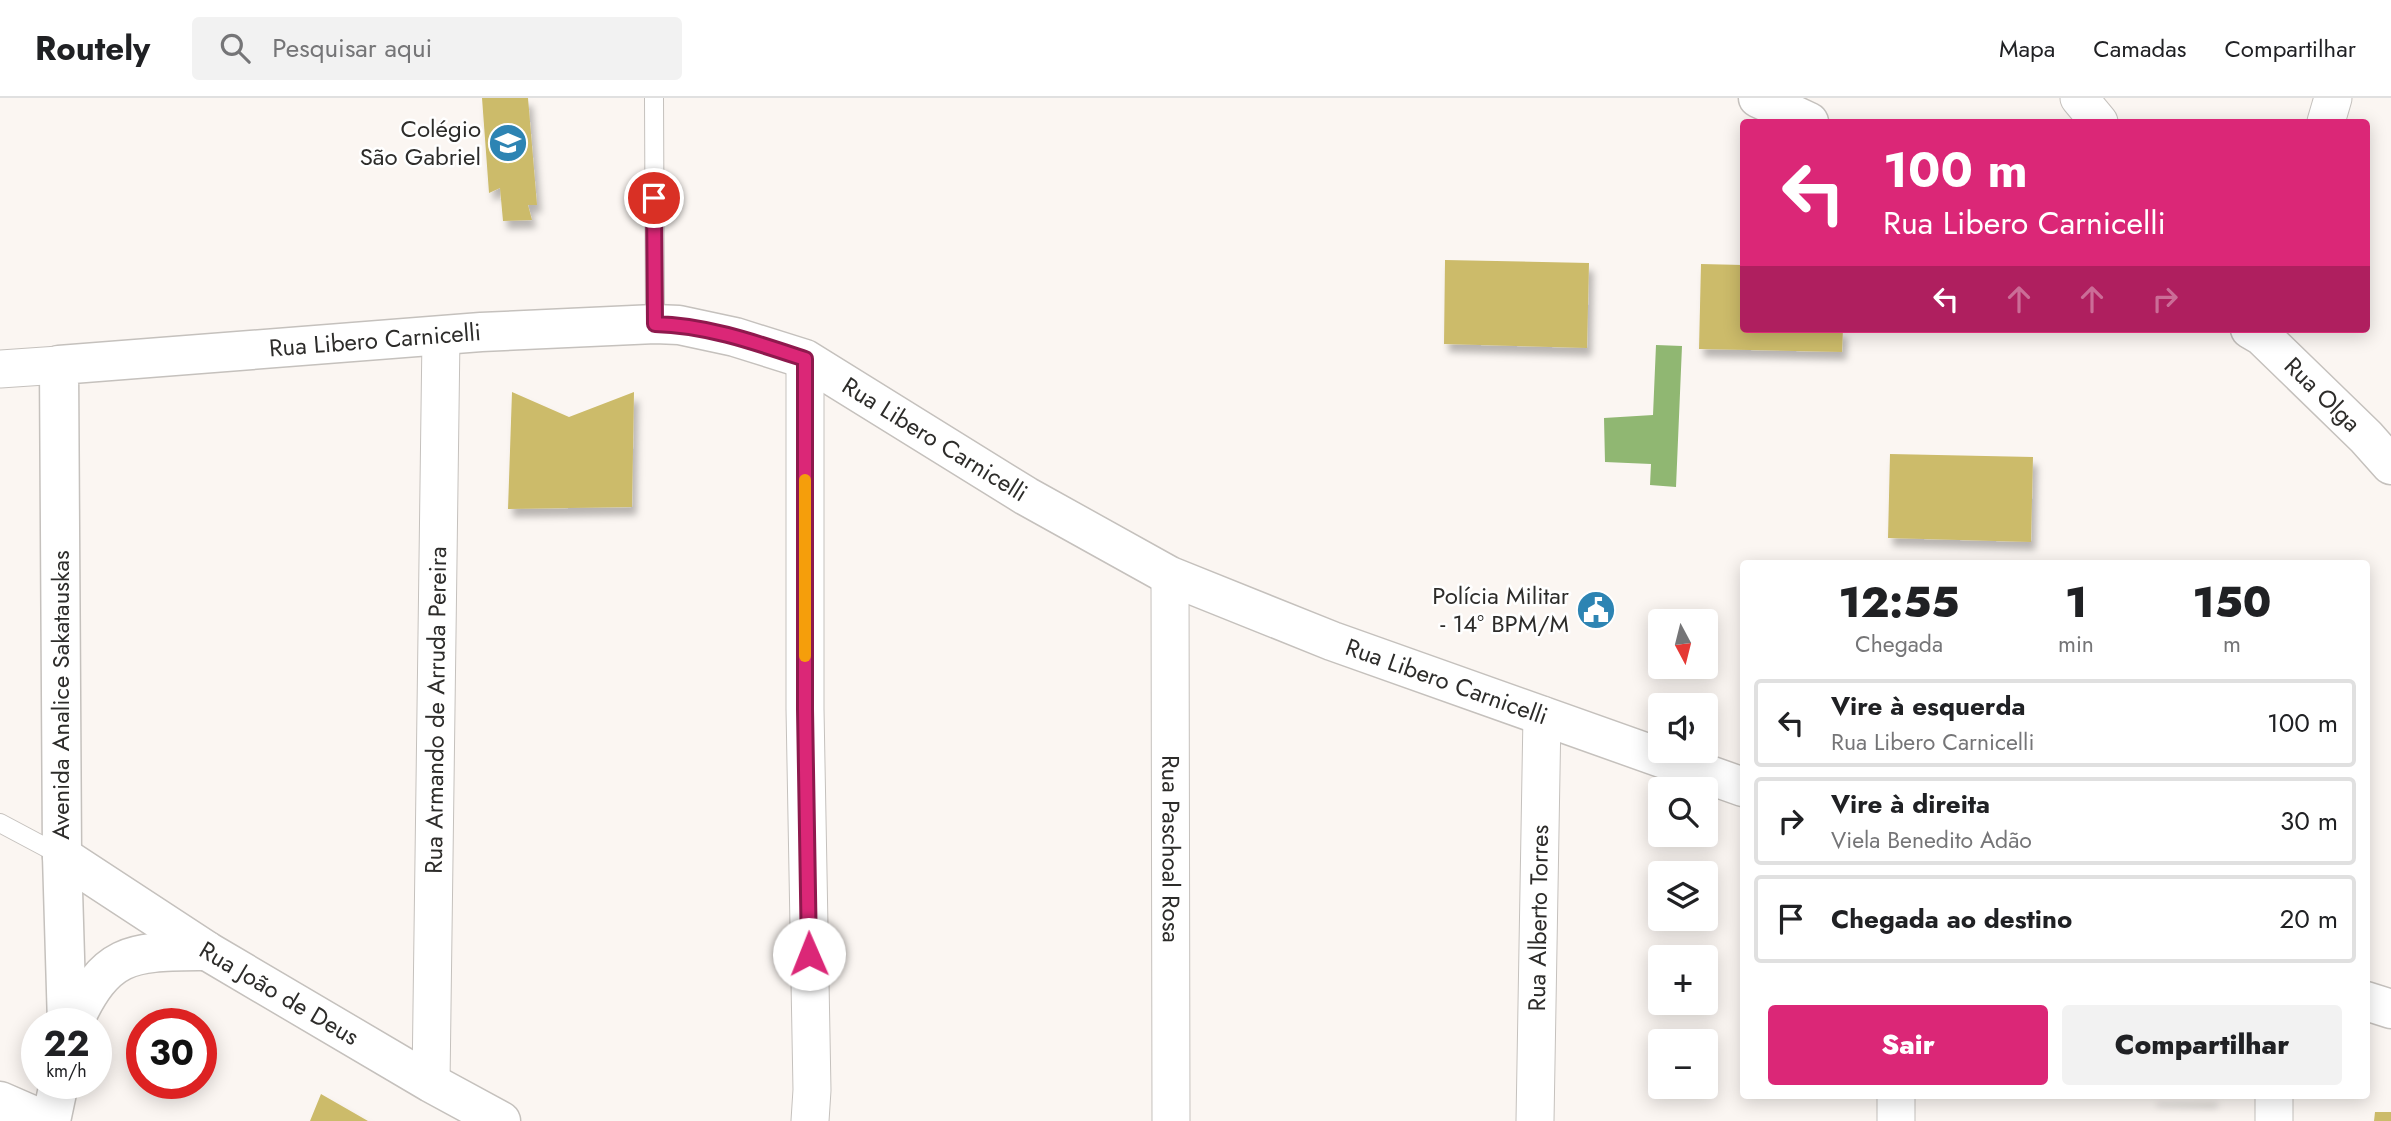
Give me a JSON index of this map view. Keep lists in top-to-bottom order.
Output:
{
  "streets": {
    "street": [
      "Rua Libero Carnicelli",
      "Rua Olga",
      "Avenida Analice Sakatauskas",
      "Rua Armando de Arruda Pereira",
      "Rua Paschoal Rosa",
      "Rua Alberto Torres",
      "Rua João de Deus"
    ]
  },
  "crossings": [
    ["Rua Libero Carnicelli", "Avenida Analice Sakatauskas"],
    ["Rua Libero Carnicelli", "Rua Armando de Arruda Pereira"],
    ["Rua Libero Carnicelli", "Rua Paschoal Rosa"],
    ["Rua Libero Carnicelli", "Rua Alberto Torres"],
    ["Avenida Analice Sakatauskas", "Rua João de Deus"],
    ["Rua Armando de Arruda Pereira", "Rua João de Deus"]
  ],
  "places": {
    "school or university": ["Colégio São Gabriel"],
    "public building": ["Polícia Militar - 14º BPM/M"]
  },
  "north": "bottom",
  "page": {
    "header": "Routely",
    "search": "Pesquisar aqui",
    "nav": ["Mapa", "Camadas", "Compartilhar"],
    "turn": ["100 m", "Rua Libero Carnicelli"],
    "eta": [
      "12:55",
      "Chegada",
      "1",
      "min",
      "150",
      "m"
    ],
    "map_buttons": ["+", "−"],
    "list": [
      {
        "name": "Vire à esquerda",
        "note": "Rua Libero Carnicelli",
        "value": "100 m"
      },
      {
        "name": "Vire à direita",
        "note": "Viela Benedito Adão",
        "value": "30 m"
      },
      {
        "name": "Chegada ao destino",
        "value": "20 m"
      }
    ],
    "buttons": ["Sair", "Compartilhar"],
    "speed": "22 km/h",
    "limit": "30"
  }
}
